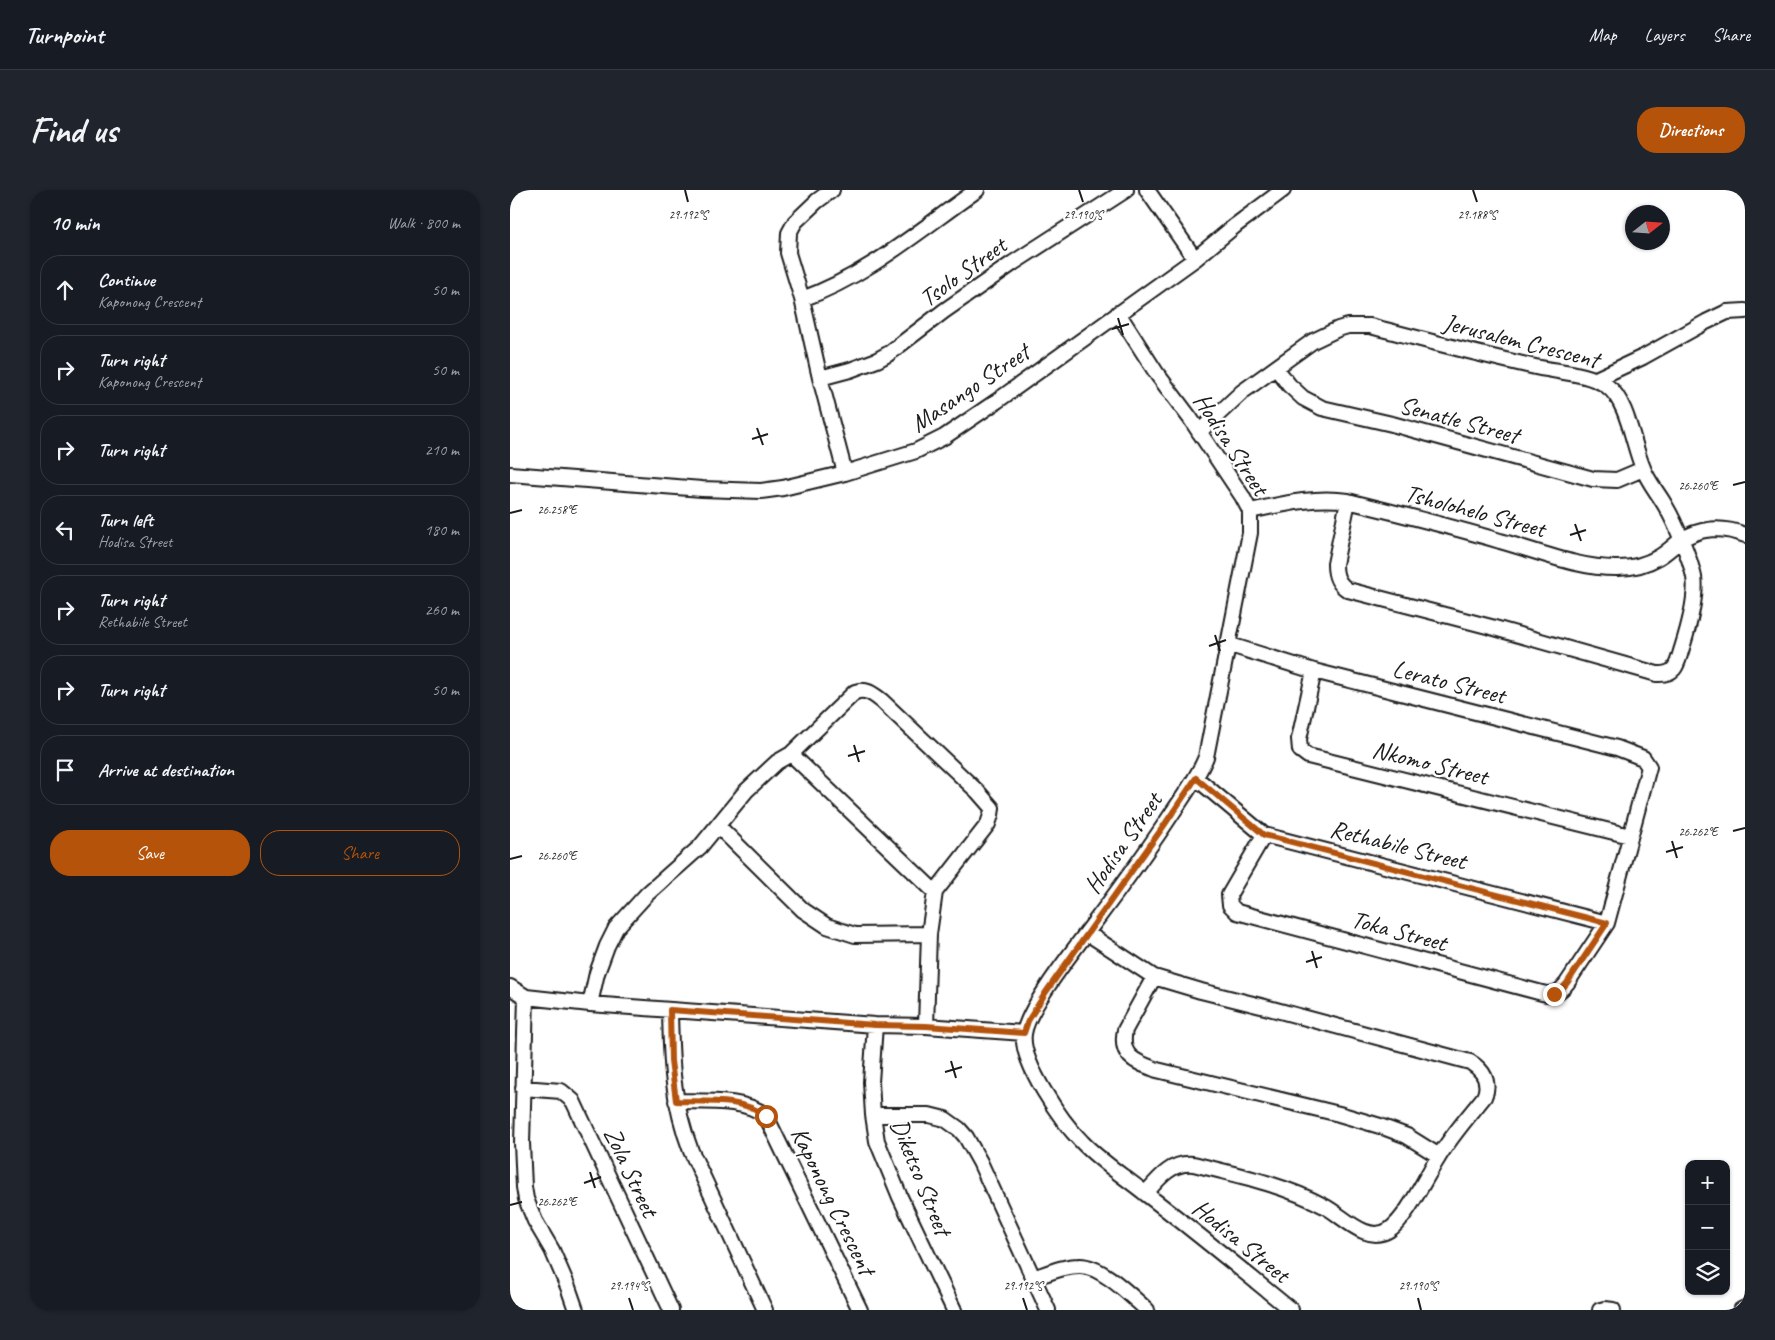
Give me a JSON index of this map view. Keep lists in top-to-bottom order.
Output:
{
  "streets": {
    "street": [
      "Tsolo Street",
      "Jerusalem Crescent",
      "Masango Street",
      "Senatle Street",
      "Hodisa Street",
      "Tsholohelo Street",
      "Lerato Street",
      "Nkomo Street",
      "Rethabile Street",
      "Toka Street",
      "Zola Street",
      "Diketso Street",
      "Kaponong Crescent"
    ]
  },
  "crossings": [
    ["Jerusalem Crescent", "Senatle Street"],
    ["Jerusalem Crescent", "Hodisa Street"],
    ["Jerusalem Crescent", "Tsholohelo Street"],
    ["Masango Street", "Hodisa Street"],
    ["Hodisa Street", "Tsholohelo Street"],
    ["Hodisa Street", "Lerato Street"],
    ["Hodisa Street", "Rethabile Street"],
    ["Lerato Street", "Nkomo Street"],
    ["Rethabile Street", "Toka Street"]
  ],
  "north": "right",
  "page": {
    "header": "Turnpoint",
    "nav": ["Map", "Layers", "Share"],
    "buttons": [
      "Directions",
      ["Save", "Share"]
    ],
    "title": "Find us",
    "heading": ["10 min", "Walk · 800 m"],
    "list": [
      ["Continue", "Kaponong Crescent", "50 m"],
      ["Turn right", "Kaponong Crescent", "50 m"],
      ["Turn right", "210 m"],
      ["Turn left", "Hodisa Street", "180 m"],
      ["Turn right", "Rethabile Street", "260 m"],
      ["Turn right", "50 m"],
      "Arrive at destination"
    ],
    "map_buttons": ["+", "−"]
  },
  "coordinates": [
    "29.192°S",
    "29.190°S",
    "29.188°S",
    "26.260°E",
    "26.258°E",
    "26.262°E",
    "29.194°S"
  ]
}
